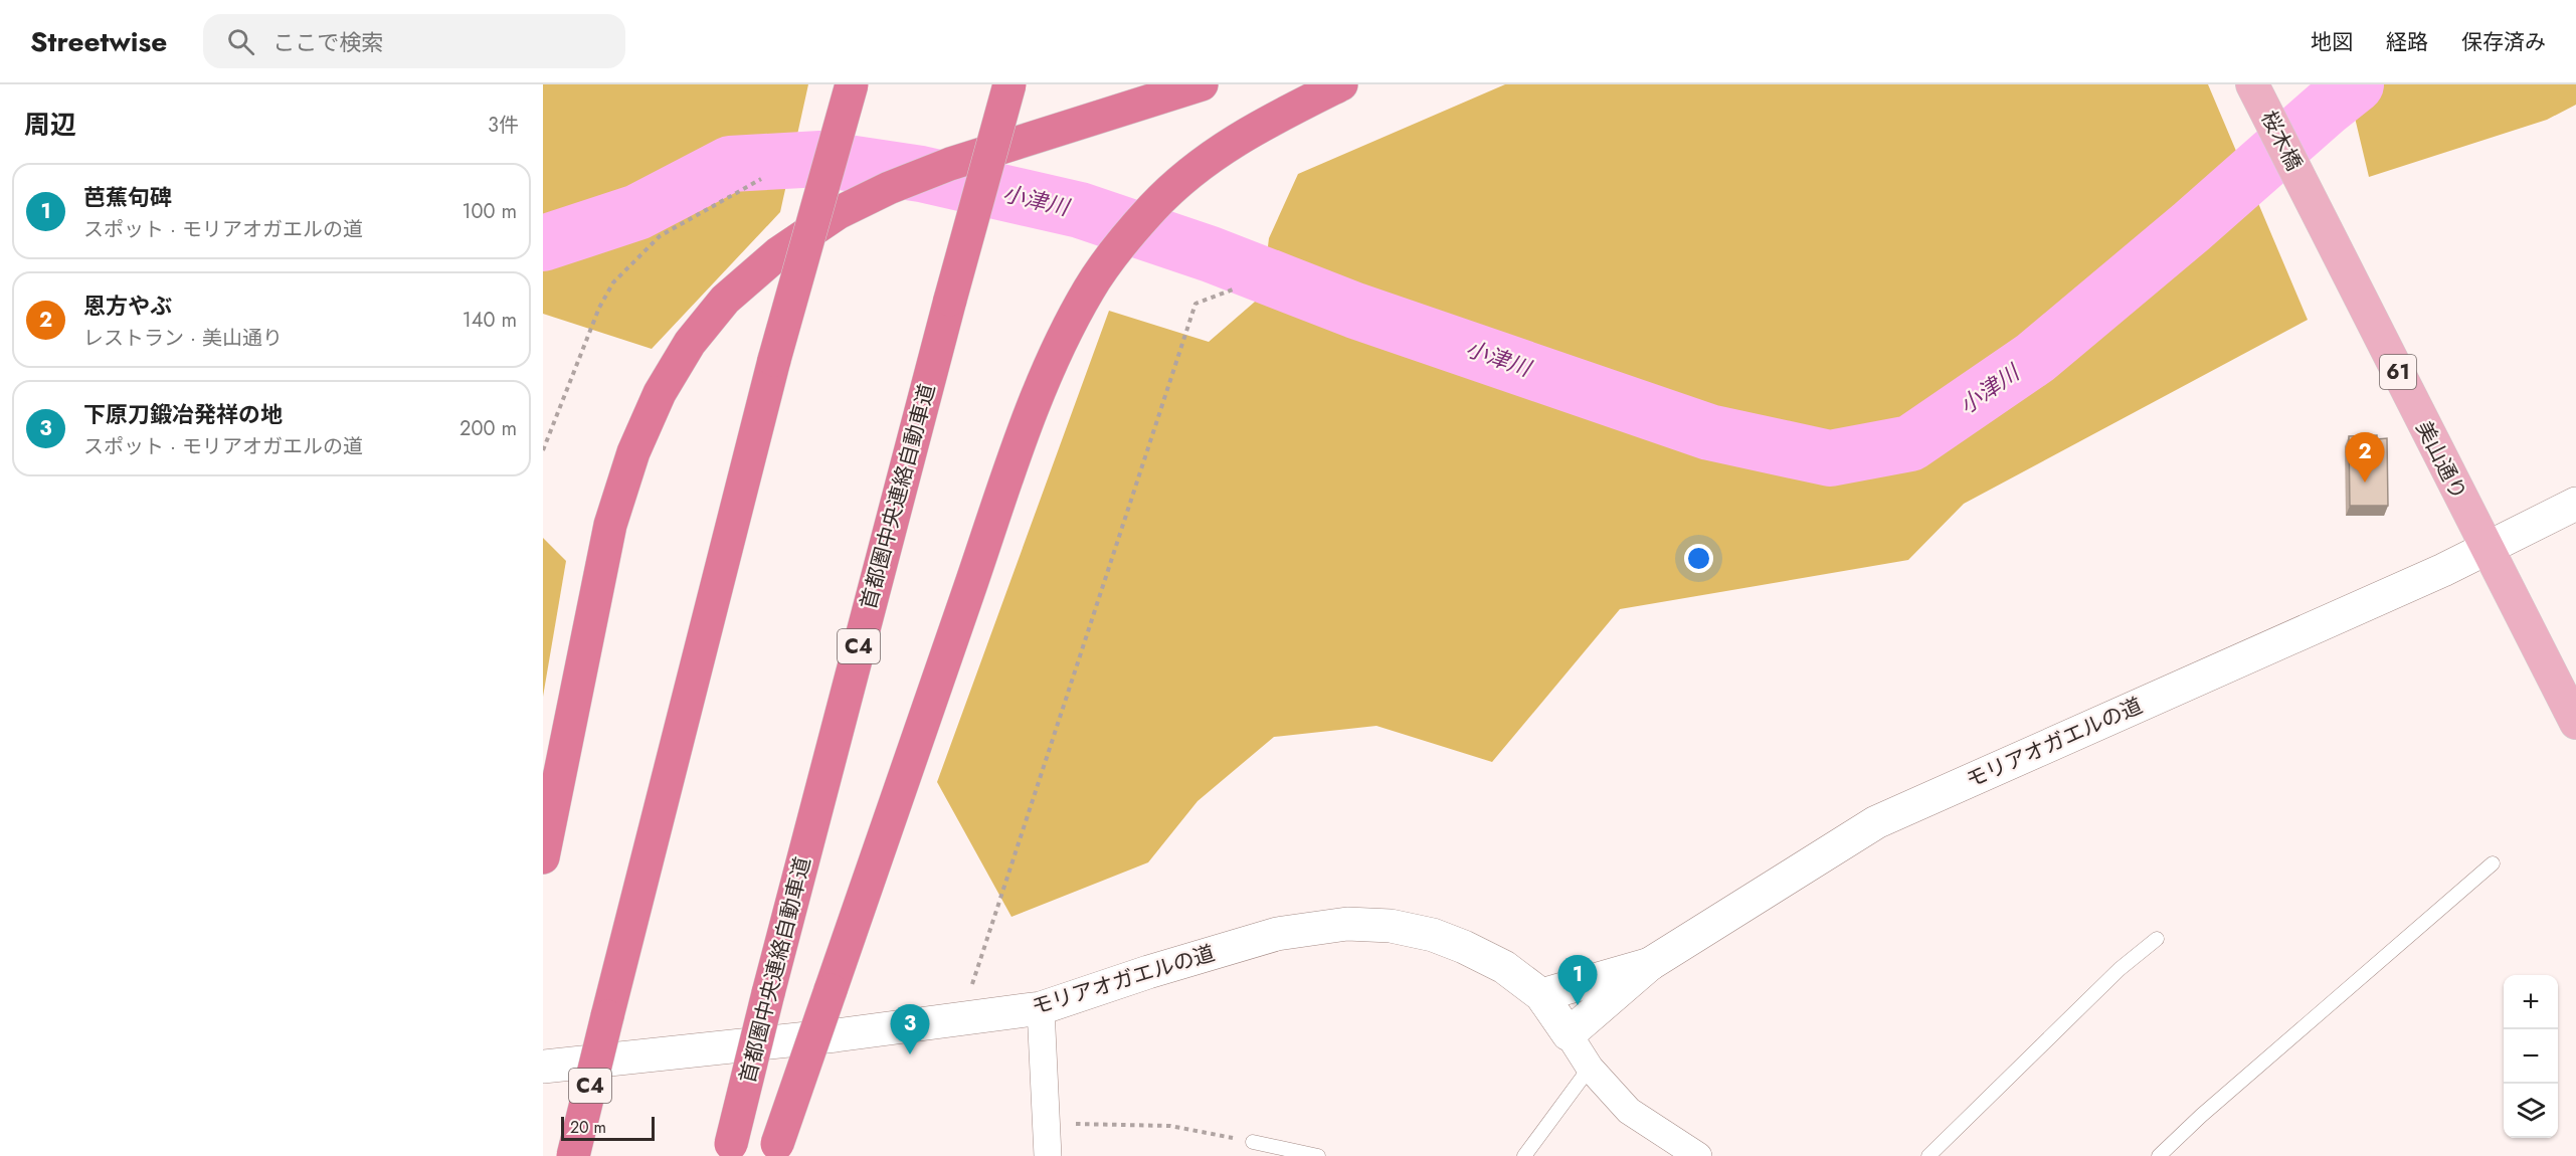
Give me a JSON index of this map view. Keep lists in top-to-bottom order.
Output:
{
  "streets": {
    "highway": ["首都圏中央連絡自動車道", "C4"],
    "main road": ["桜木橋", "61", "美山通り"],
    "street": ["モリアオガエルの道"]
  },
  "crossings": [
    ["桜木橋", "美山通り"],
    ["美山通り", "モリアオガエルの道"]
  ],
  "water": ["小津川"],
  "scale_bar": "20 m",
  "page": {
    "header": "Streetwise",
    "search": "ここで検索",
    "nav": ["地図", "経路", "保存済み"],
    "heading": ["周辺", "3件"],
    "list": [
      {
        "mark": "1",
        "name": "芭蕉句碑",
        "note": "スポット · モリアオガエルの道",
        "value": "100 m"
      },
      {
        "mark": "2",
        "name": "恩方やぶ",
        "note": "レストラン · 美山通り",
        "value": "140 m"
      },
      {
        "mark": "3",
        "name": "下原刀鍛冶発祥の地",
        "note": "スポット · モリアオガエルの道",
        "value": "200 m"
      }
    ],
    "pins": ["2", "1", "3"],
    "map_buttons": ["+", "−"],
    "scale": "20 m"
  }
}
